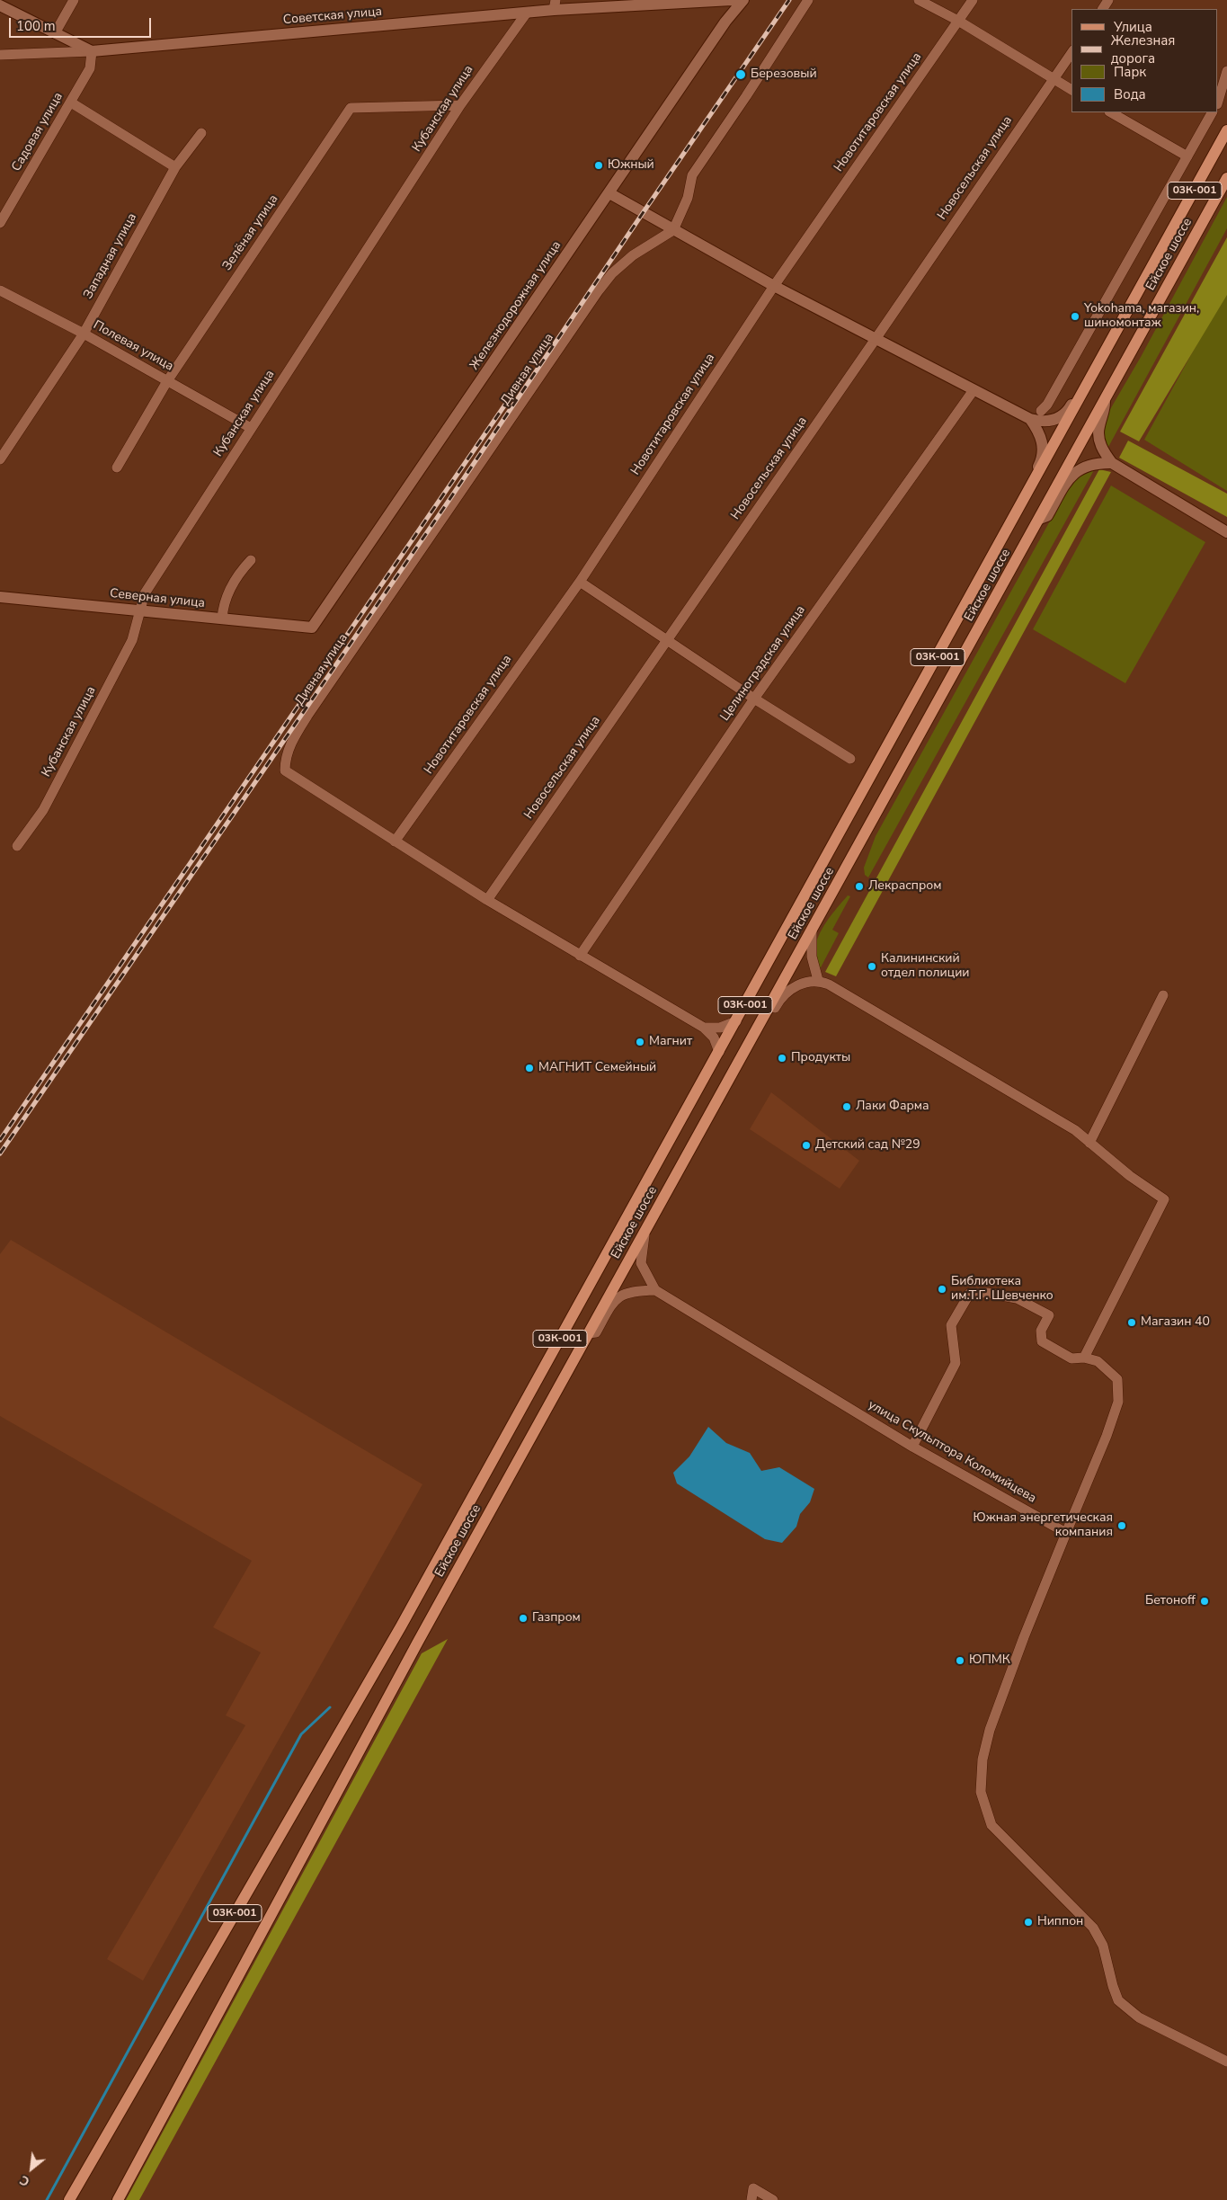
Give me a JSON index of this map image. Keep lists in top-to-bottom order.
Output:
{
  "streets": {
    "main road": ["03К-001", "Ейское шоссе"],
    "street": [
      "Советская улица",
      "Кубанская улица",
      "Новотитаровская улица",
      "Садовая улица",
      "Новосельская улица",
      "Зелёная улица",
      "Западная улица",
      "Железнодорожная улица",
      "Полевая улица",
      "Дивная улица",
      "Северная улица",
      "Целиноградская улица",
      "улица Скульптора Коломийцева"
    ]
  },
  "crossings": [
    ["Советская улица", "Кубанская улица"],
    ["Советская улица", "Садовая улица"],
    ["Кубанская улица", "Зелёная улица"],
    ["Кубанская улица", "Полевая улица"],
    ["Кубанская улица", "Северная улица"],
    ["Новотитаровская улица", "Дивная улица"],
    ["03К-001", "Ейское шоссе"],
    ["Зелёная улица", "Полевая улица"],
    ["Западная улица", "Полевая улица"],
    ["Железнодорожная улица", "Северная улица"]
  ],
  "places": [
    "Березовый",
    "Южный",
    "Yokohama, магазин, шиномонтаж",
    "Лекраспром",
    "Калининский отдел полиции",
    "Магнит",
    "Продукты",
    "МАГНИТ Семейный",
    "Лаки Фарма",
    "Детский сад №29",
    "Библиотека им.Т.Г. Шевченко",
    "Магазин 40",
    "Южная энергетическая компания",
    "Бетонoff",
    "Газпром",
    "ЮПМК",
    "Ниппон"
  ],
  "legend": [
    "Улица",
    "Железная дорога",
    "Парк",
    "Вода"
  ],
  "scale_bar": "100 m",
  "north": "bottom left"
}
